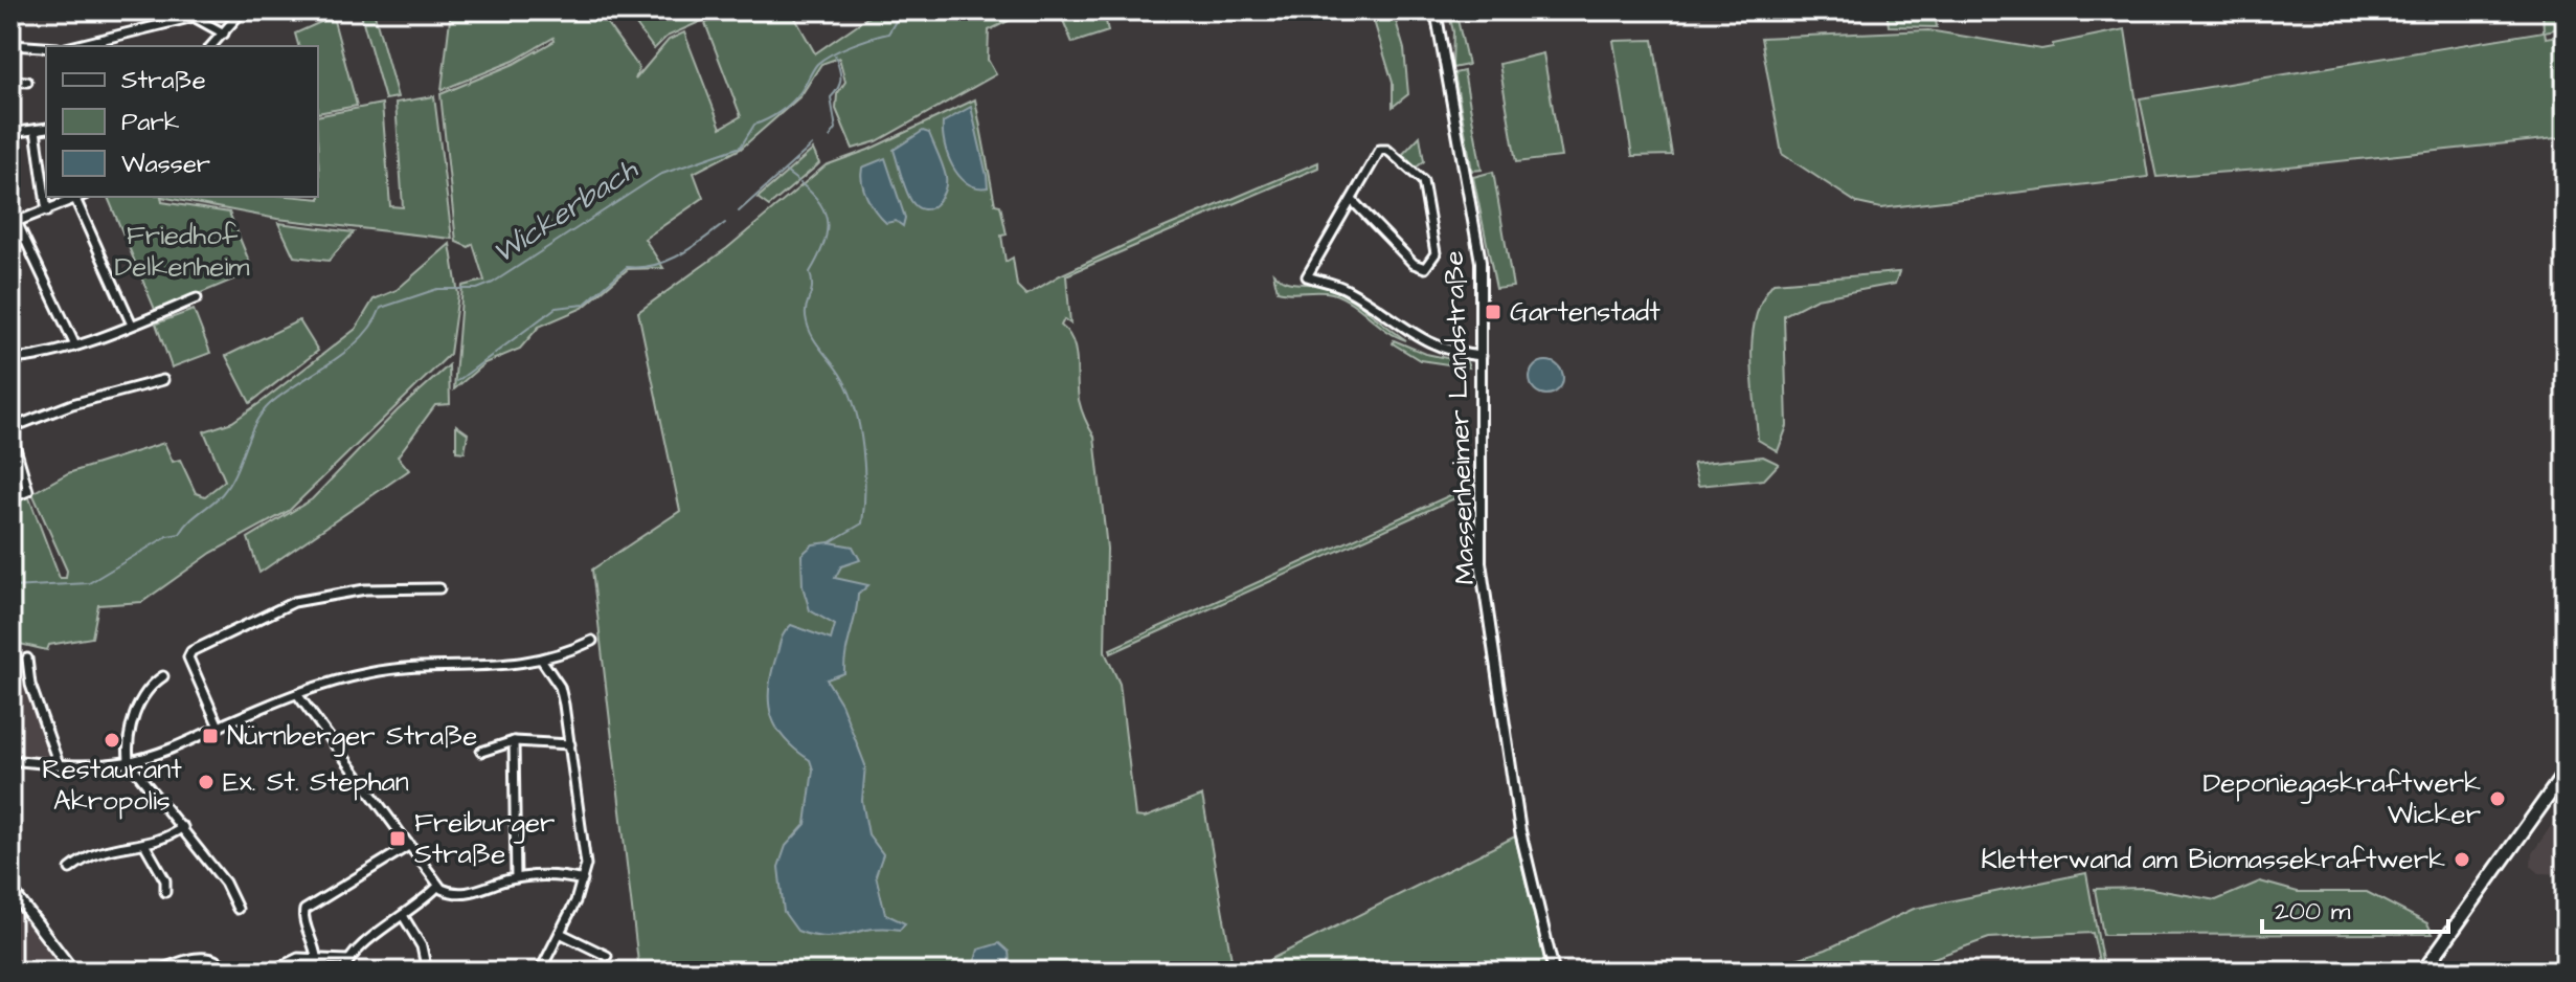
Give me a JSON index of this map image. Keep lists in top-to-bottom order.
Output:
{
  "streets": {
    "street": ["Massenheimer Landstraße"]
  },
  "water": ["Wickerbach"],
  "parks": ["Friedhof Delkenheim"],
  "places": {
    "transit": ["Gartenstadt", "Nürnberger Straße", "Freiburger Straße"],
    "other": [
      "Restaurant Akropolis",
      "Ex. St. Stephan",
      "Deponiegaskraftwerk Wicker",
      "Kletterwand am Biomassekraftwerk"
    ]
  },
  "legend": ["Straße", "Park", "Wasser"],
  "scale_bar": "200 m"
}
